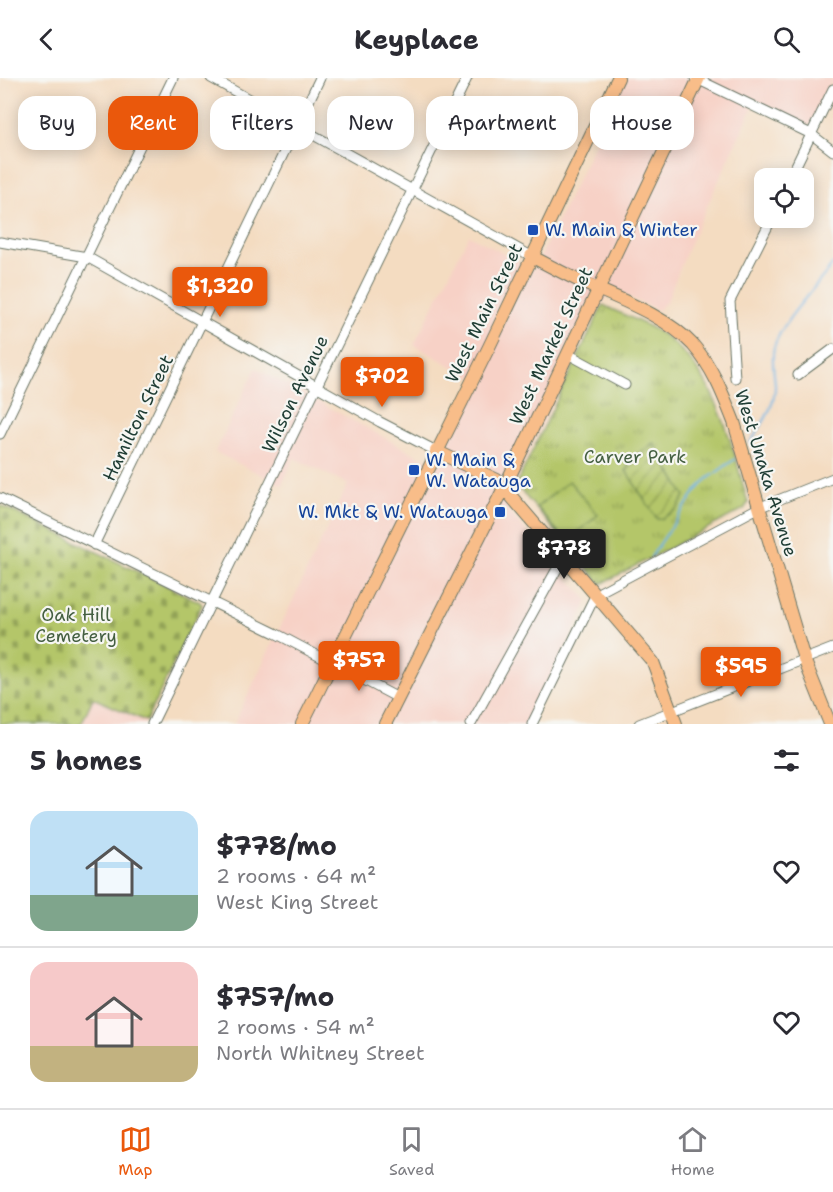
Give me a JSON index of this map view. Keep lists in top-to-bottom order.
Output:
{
  "streets": {
    "main road": ["West Main Street", "West Market Street", "West Unaka Avenue"],
    "street": ["Wilson Avenue", "Hamilton Street"]
  },
  "crossings": [
    ["West Main Street", "West Unaka Avenue"],
    ["West Market Street", "West Unaka Avenue"]
  ],
  "parks": ["Carver Park", "Oak Hill Cemetery"],
  "places": {
    "transit": ["W. Main & Winter", "W. Main & W. Watauga", "W. Mkt & W. Watauga"]
  },
  "page": {
    "header": "Keyplace",
    "chip": [
      "Buy",
      "Rent",
      "Filters",
      "New",
      "Apartment",
      "House"
    ],
    "price": [
      "$1,320",
      "$702",
      "$778",
      "$757",
      "$595"
    ],
    "heading": "5 homes",
    "list": [
      {
        "name": "$778/mo",
        "note": "2 rooms · 64 m² · West King Street"
      },
      {
        "name": "$757/mo",
        "note": "2 rooms · 54 m² · North Whitney Street"
      }
    ],
    "tabs": ["Map", "Saved", "Home"]
  }
}
